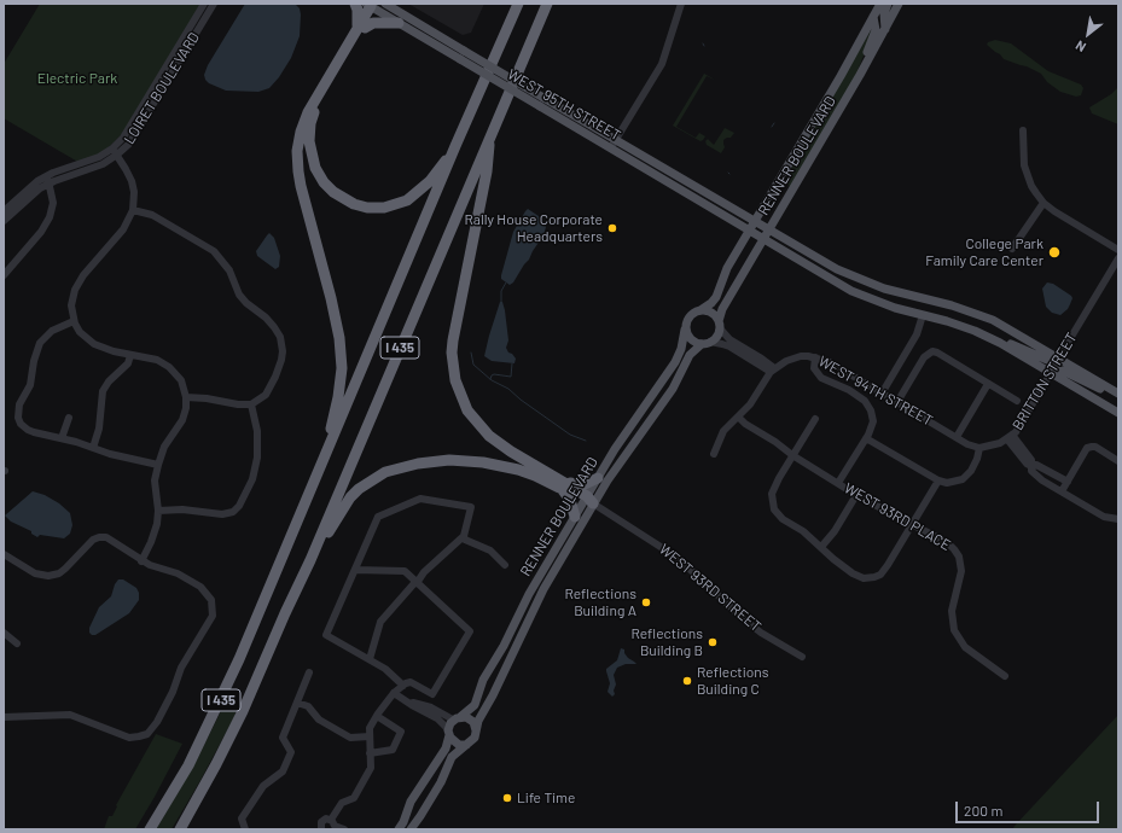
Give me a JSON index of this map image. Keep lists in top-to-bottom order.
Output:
{
  "streets": {
    "highway": ["I 435"],
    "main road": ["WEST 95TH STREET", "RENNER BOULEVARD"],
    "street": [
      "LOIRET BOULEVARD",
      "BRITTON STREET",
      "WEST 94TH STREET",
      "WEST 93RD PLACE",
      "WEST 93RD STREET"
    ]
  },
  "crossings": [
    ["WEST 95TH STREET", "RENNER BOULEVARD"],
    ["WEST 95TH STREET", "BRITTON STREET"],
    ["RENNER BOULEVARD", "WEST 93RD STREET"],
    ["BRITTON STREET", "WEST 94TH STREET"]
  ],
  "parks": ["Electric Park"],
  "places": [
    "Rally House Corporate Headquarters",
    "College Park Family Care Center",
    "Reflections Building A",
    "Reflections Building B",
    "Reflections Building C",
    "Life Time"
  ],
  "scale_bar": "200 m",
  "north": "bottom left"
}
